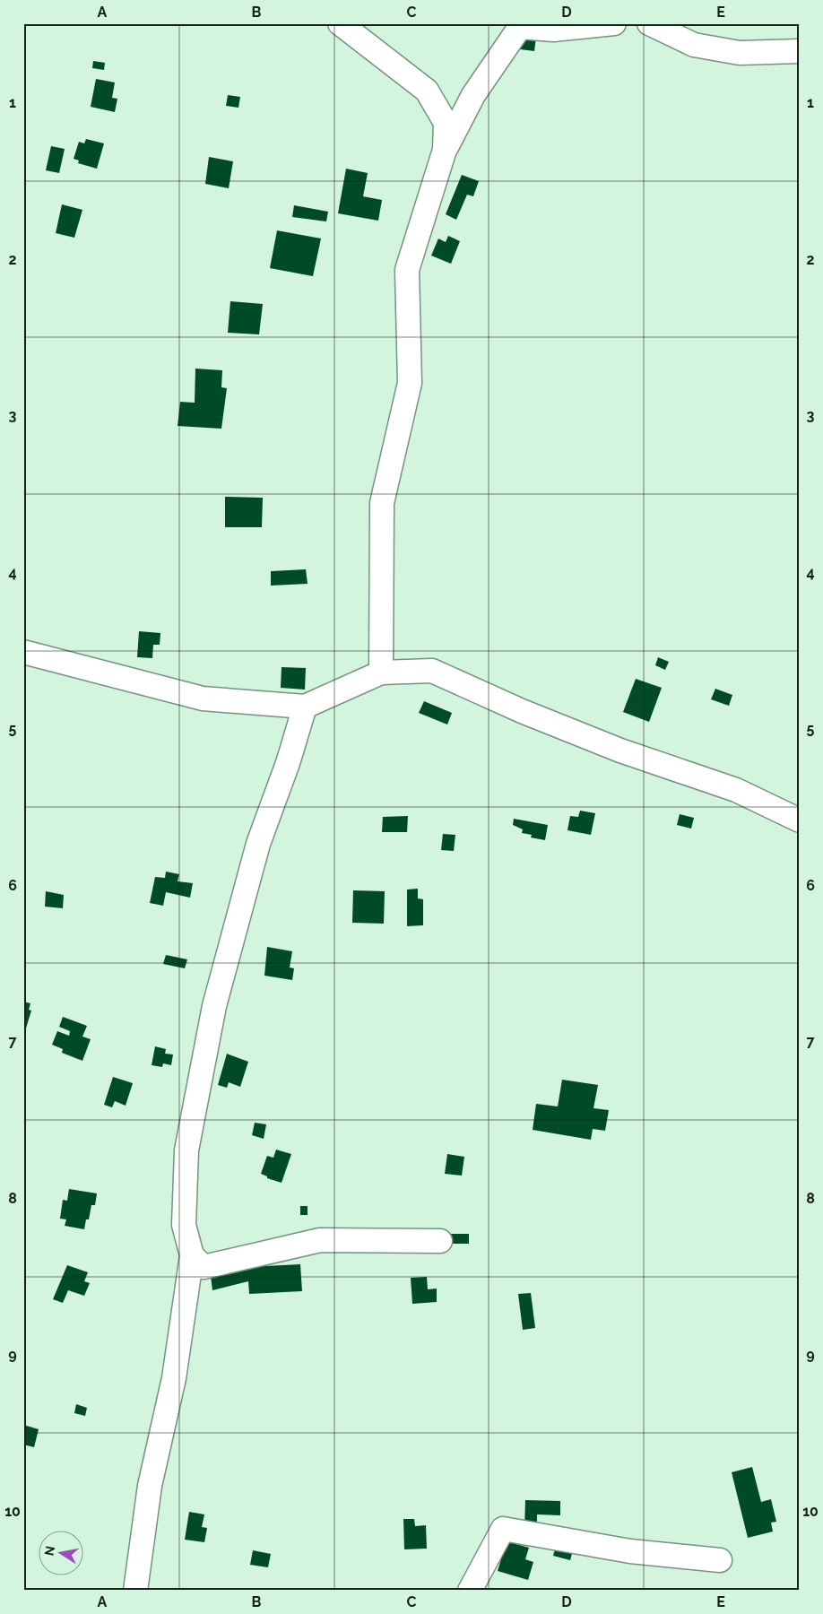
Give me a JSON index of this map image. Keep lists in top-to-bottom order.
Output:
{
  "north": "left",
  "grid": {
    "columns": [
      "A",
      "B",
      "C",
      "D",
      "E"
    ],
    "rows": [
      "1",
      "2",
      "3",
      "4",
      "5",
      "6",
      "7",
      "8",
      "9",
      "10"
    ]
  }
}
